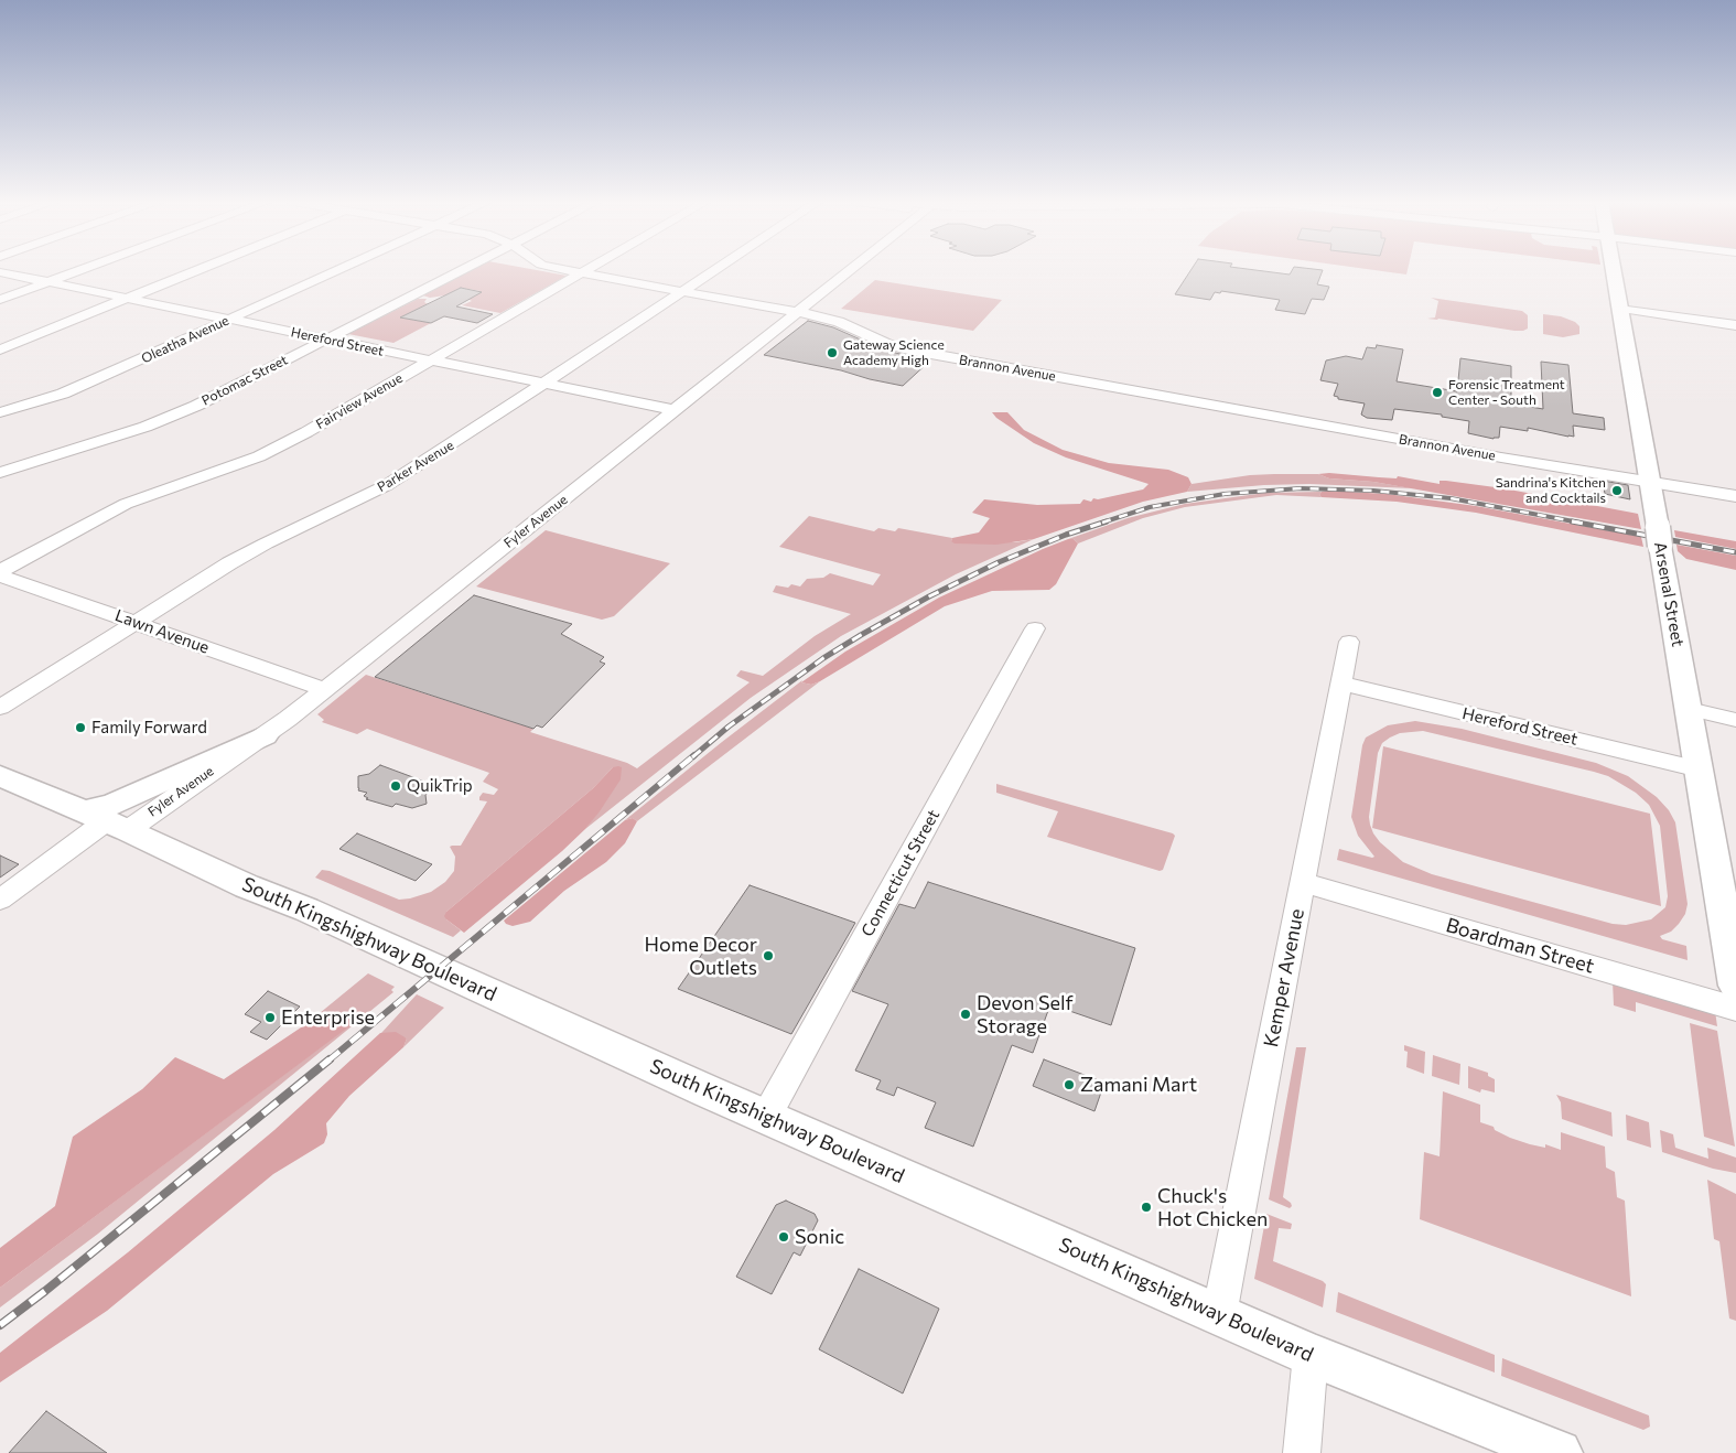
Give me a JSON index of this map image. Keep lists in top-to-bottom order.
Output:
{
  "streets": {
    "main road": ["Arsenal Street", "South Kingshighway Boulevard"],
    "street": [
      "Oleatha Avenue",
      "Hereford Street",
      "Brannon Avenue",
      "Potomac Street",
      "Fairview Avenue",
      "Parker Avenue",
      "Fyler Avenue",
      "Lawn Avenue",
      "Connecticut Street",
      "Boardman Street",
      "Kemper Avenue"
    ]
  },
  "crossings": [
    ["Oleatha Avenue", "Hereford Street"],
    ["Hereford Street", "Potomac Street"],
    ["Hereford Street", "Fairview Avenue"],
    ["Hereford Street", "Parker Avenue"],
    ["Hereford Street", "Fyler Avenue"],
    ["Hereford Street", "Arsenal Street"],
    ["Hereford Street", "Kemper Avenue"],
    ["Brannon Avenue", "Fairview Avenue"],
    ["Brannon Avenue", "Parker Avenue"],
    ["Brannon Avenue", "Fyler Avenue"],
    ["Brannon Avenue", "Arsenal Street"],
    ["Parker Avenue", "Lawn Avenue"],
    ["Fyler Avenue", "Lawn Avenue"],
    ["Fyler Avenue", "South Kingshighway Boulevard"],
    ["Connecticut Street", "South Kingshighway Boulevard"],
    ["South Kingshighway Boulevard", "Kemper Avenue"],
    ["Boardman Street", "Kemper Avenue"]
  ],
  "places": [
    "Gateway Science Academy High",
    "Forensic Treatment Center - South",
    "Sandrina's Kitchen and Cocktails",
    "Family Forward",
    "QuikTrip",
    "Home Decor Outlets",
    "Devon Self Storage",
    "Enterprise",
    "Zamani Mart",
    "Chuck's Hot Chicken",
    "Sonic"
  ]
}
